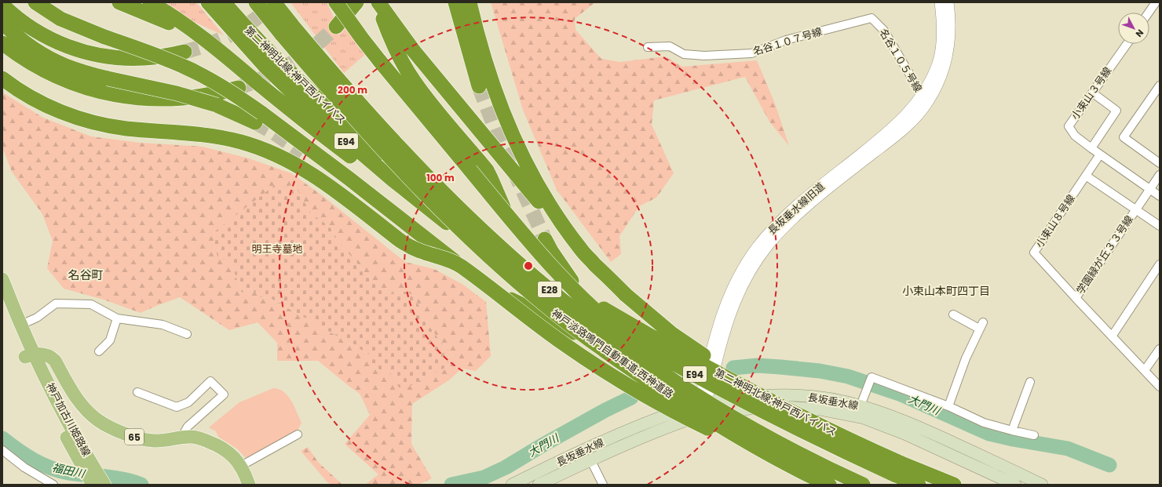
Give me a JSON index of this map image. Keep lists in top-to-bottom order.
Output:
{
  "streets": {
    "highway": [
      "第二神明北線;神戸西バイパス",
      "E94",
      "E28",
      "神戸淡路鳴門自動車道;西神道路"
    ],
    "main road": ["長坂垂水線", "神戸加古川姫路線", "65"],
    "street": [
      "名谷１０７号線",
      "名谷１０５号線",
      "小束山３号線",
      "長坂垂水線旧道",
      "小束山８号線",
      "学園緑が丘３３号線"
    ]
  },
  "crossings": [
    ["名谷１０７号線", "名谷１０５号線"],
    ["名谷１０５号線", "長坂垂水線旧道"],
    ["小束山３号線", "小束山８号線"],
    ["小束山３号線", "学園緑が丘３３号線"],
    ["長坂垂水線旧道", "長坂垂水線"],
    ["小束山８号線", "学園緑が丘３３号線"],
    ["E28", "神戸淡路鳴門自動車道;西神道路"]
  ],
  "districts": ["名谷町", "小束山本町四丁目"],
  "water": ["大門川", "福田川"],
  "parks": ["明王寺墓地"],
  "north": "bottom right",
  "rings": ["200 m", "100 m"]
}
